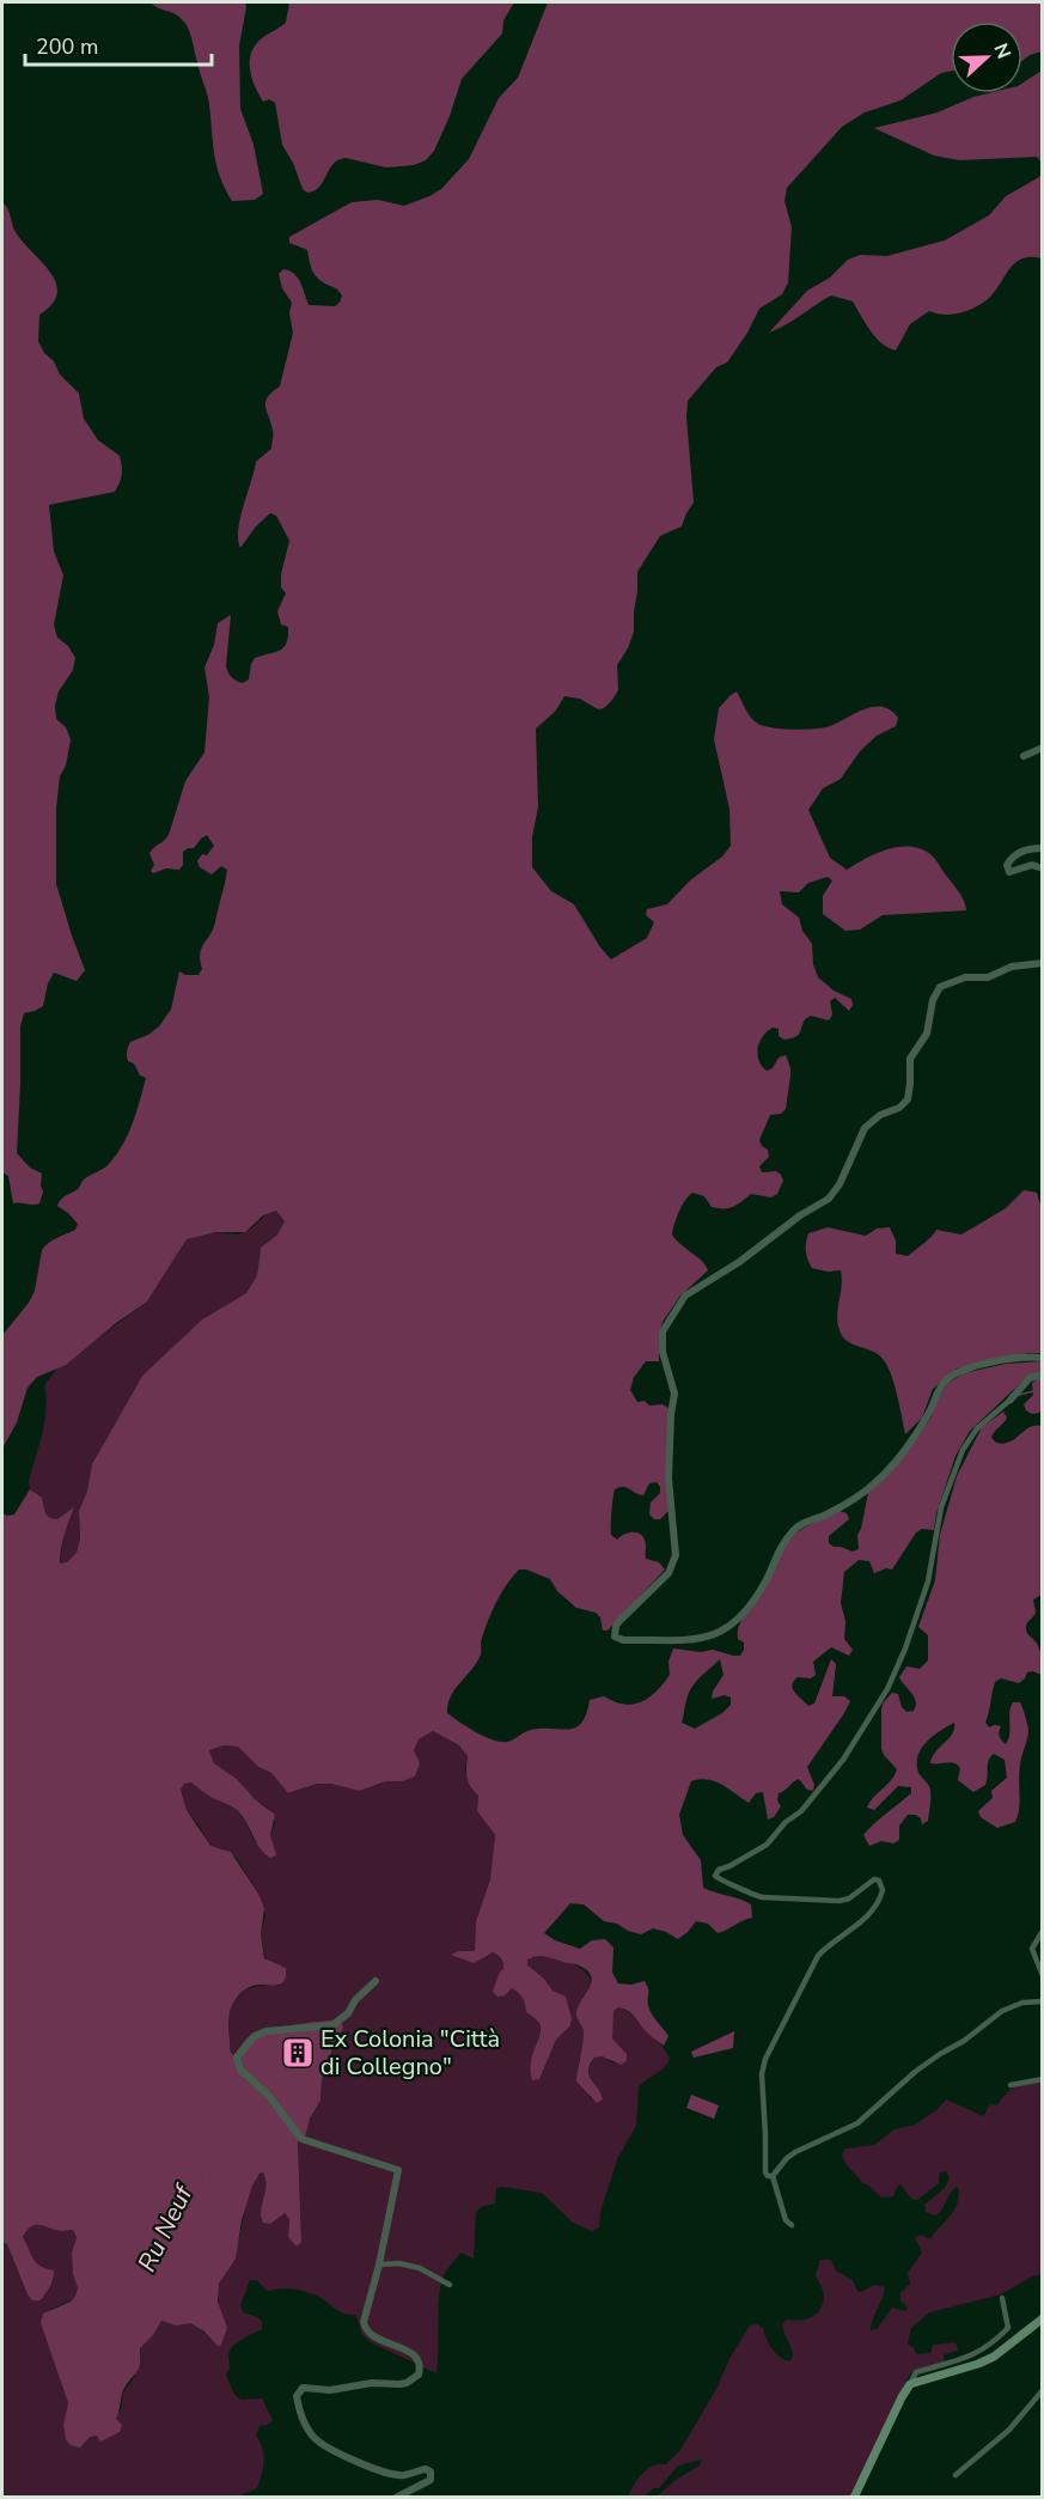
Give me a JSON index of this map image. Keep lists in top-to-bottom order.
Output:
{
  "water": ["Ru Neuf"],
  "places": {
    "building": ["Ex Colonia \"Città di Collegno\""]
  },
  "scale_bar": "200 m",
  "north": "right"
}
